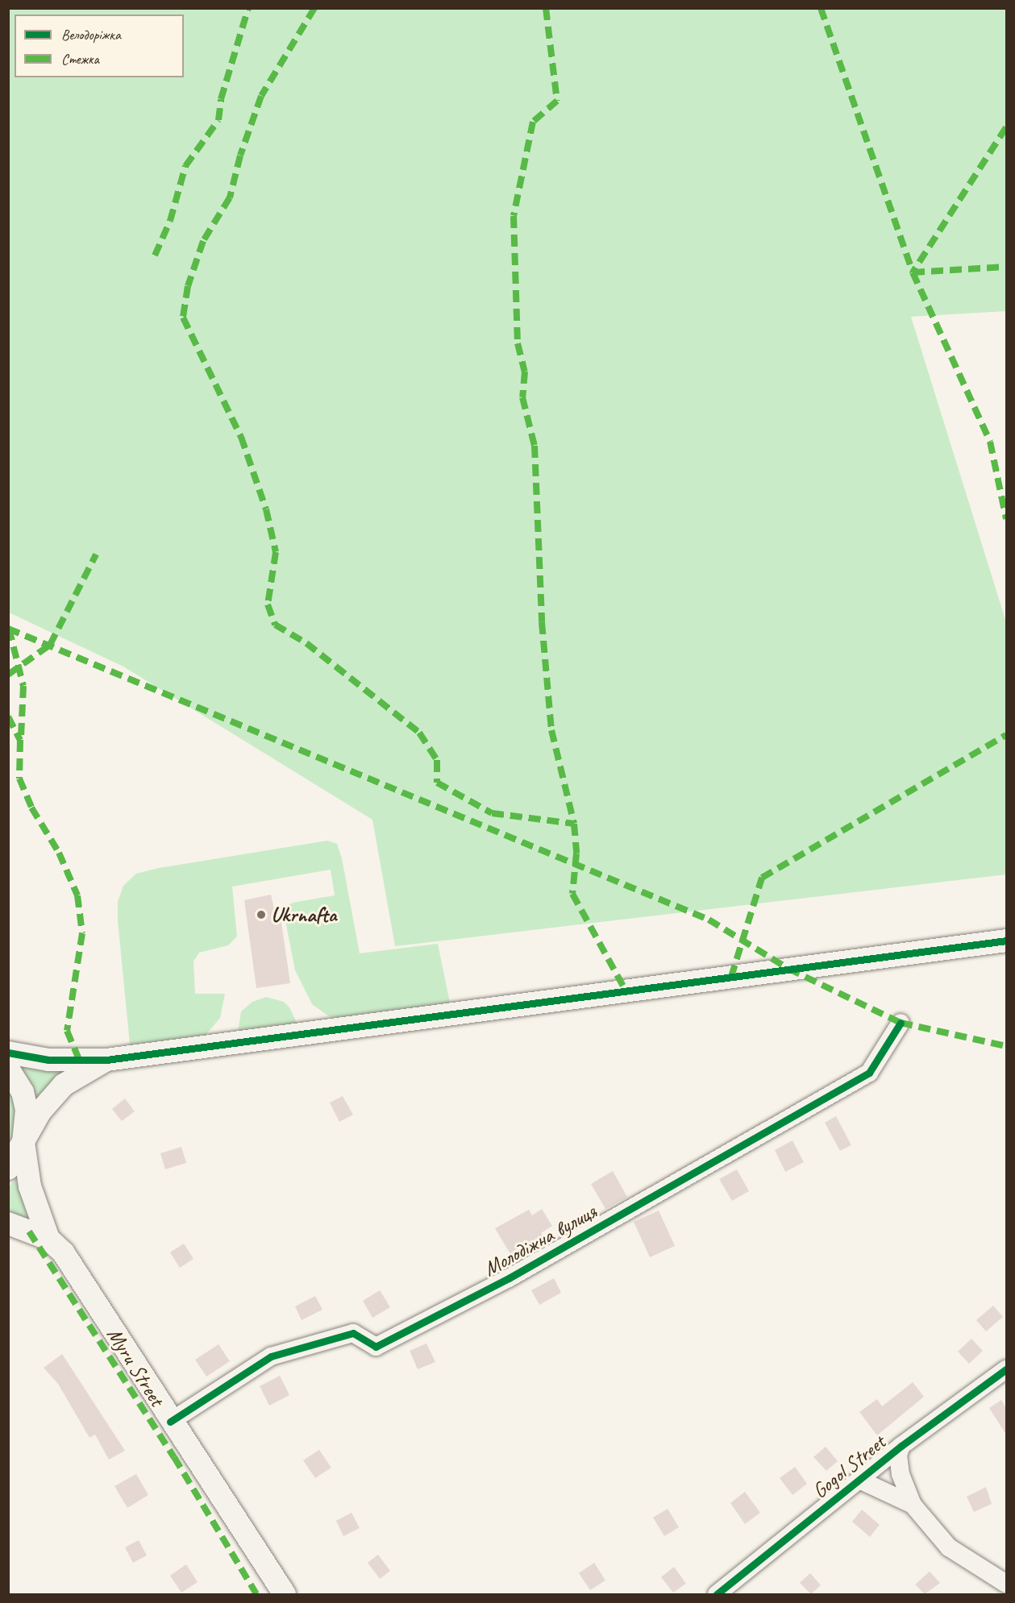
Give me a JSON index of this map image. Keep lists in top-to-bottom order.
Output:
{
  "streets": {
    "street": ["Молодіжна вулиця", "Myru Street", "Gogol Street"]
  },
  "crossings": [
    ["Молодіжна вулиця", "Myru Street"]
  ],
  "places": ["Ukrnafta"],
  "legend": ["Велодоріжка", "Стежка"]
}
